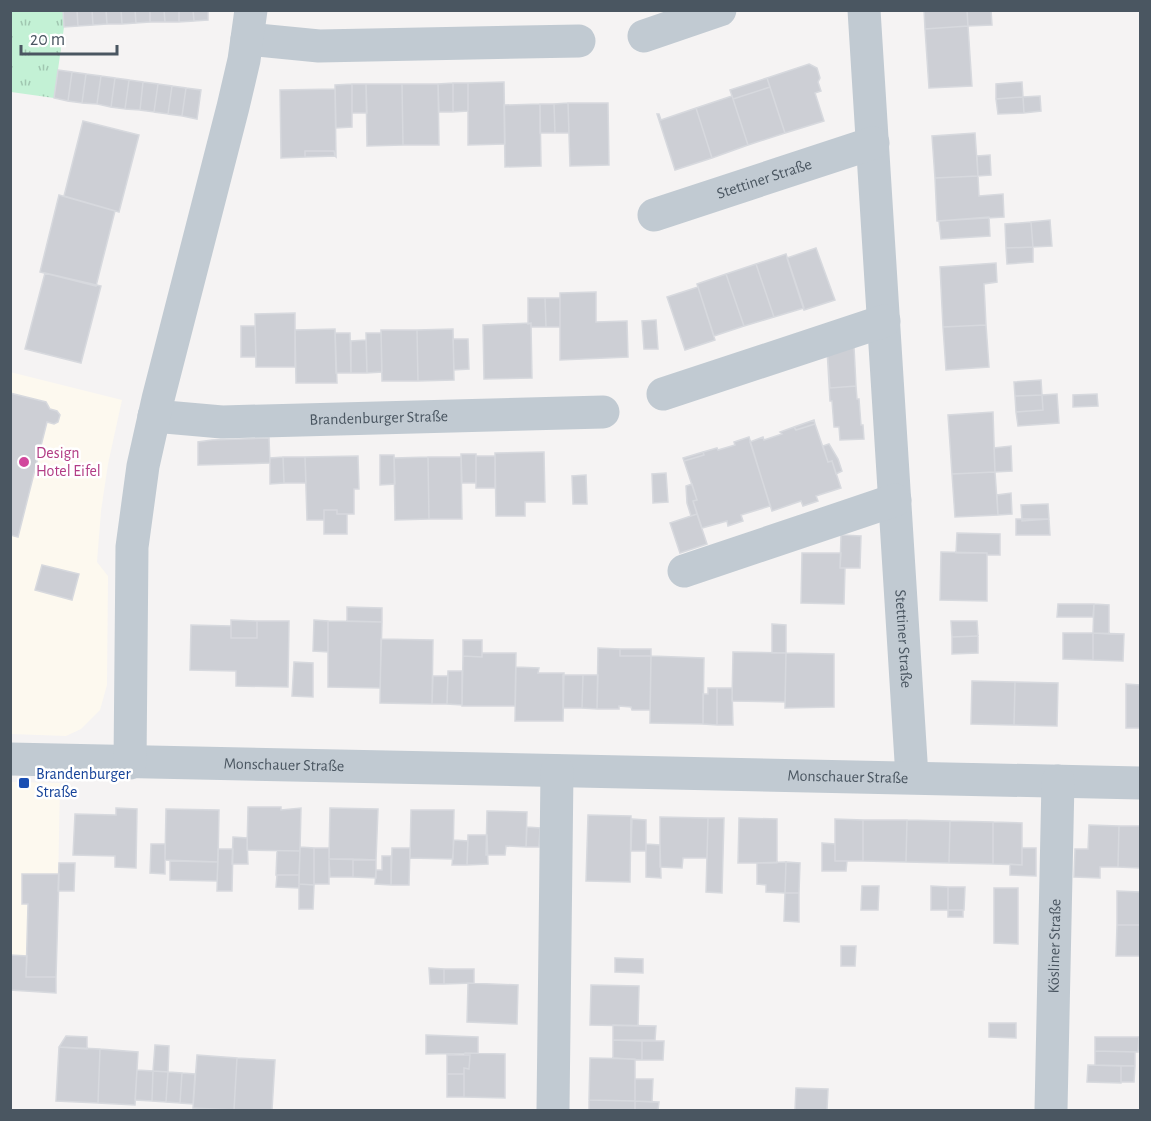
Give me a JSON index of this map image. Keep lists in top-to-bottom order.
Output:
{
  "streets": {
    "street": [
      "Stettiner Straße",
      "Brandenburger Straße",
      "Monschauer Straße",
      "Kösliner Straße"
    ]
  },
  "crossings": [
    ["Stettiner Straße", "Monschauer Straße"],
    ["Monschauer Straße", "Kösliner Straße"]
  ],
  "places": {
    "other": ["Design Hotel Eifel"],
    "transit": ["Brandenburger Straße"]
  },
  "scale_bar": "20 m"
}
